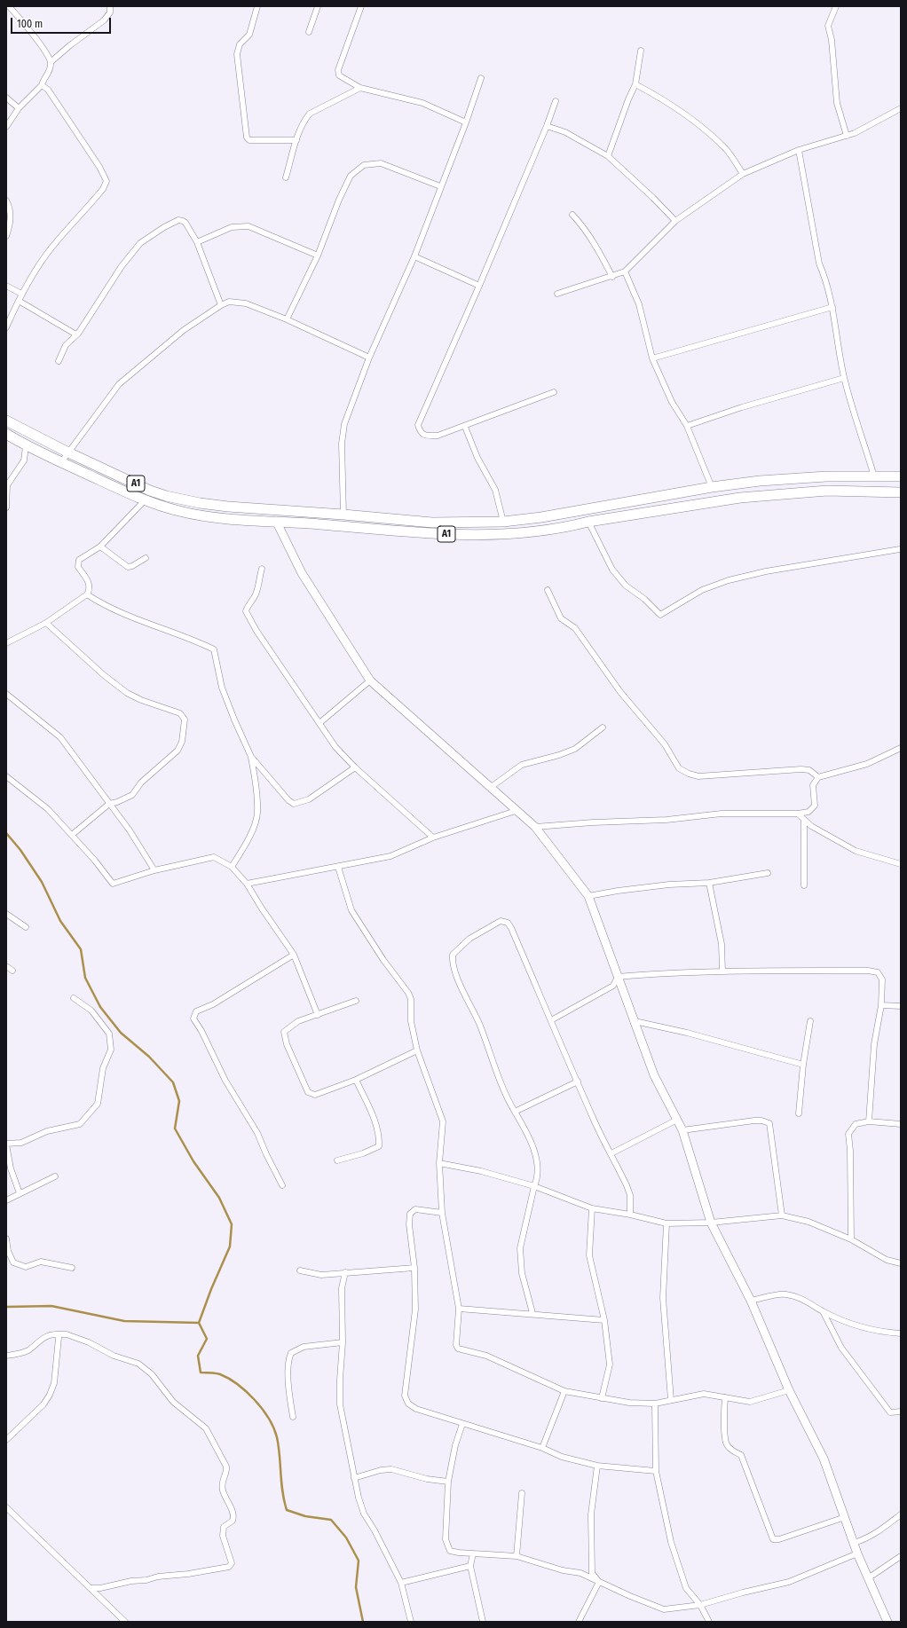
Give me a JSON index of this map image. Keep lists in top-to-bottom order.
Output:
{
  "streets": {
    "highway": ["A1"]
  },
  "scale_bar": "100 m"
}
